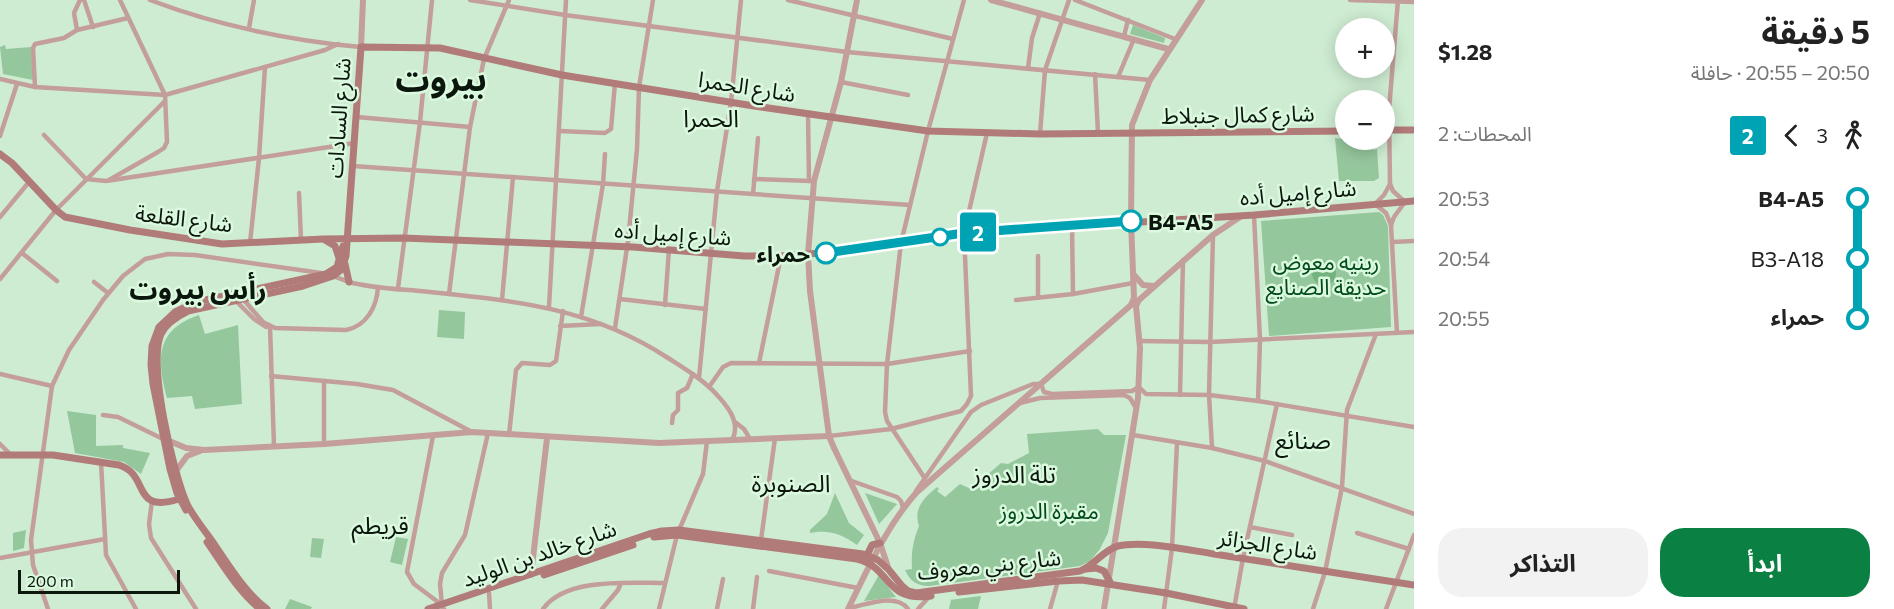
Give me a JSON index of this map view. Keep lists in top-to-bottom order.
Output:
{
  "streets": {
    "main road": [
      "شارع الحمرا",
      "شارع كمال جنبلاط",
      "شارع السادات",
      "شارع إميل أده",
      "شارع القلعة",
      "شارع الجزائر",
      "شارع خالد بن الوليد",
      "شارع بني معروف"
    ]
  },
  "crossings": [
    ["شارع الحمرا", "شارع كمال جنبلاط"],
    ["شارع الحمرا", "شارع السادات"],
    ["شارع السادات", "شارع إميل أده"],
    ["شارع السادات", "شارع القلعة"],
    ["شارع إميل أده", "شارع القلعة"],
    ["شارع الجزائر", "شارع بني معروف"]
  ],
  "districts": [
    "بيروت",
    "الحمرا",
    "رأس بيروت",
    "صنائع",
    "تلة الدروز",
    "الصنوبرة",
    "قريطم"
  ],
  "parks": ["رينيه معوض حديقة الصنايع", "مقبرة الدروز"],
  "places": ["B4-A5", "حمراء"],
  "lines": ["bus line 2"],
  "scale_bar": "200 m",
  "page": {
    "heading": ["5 دقيقة", "20:50 – 20:55 · حافلة", "$1.28"],
    "on_map": "2",
    "map_buttons": ["+", "−"],
    "legs": ["3", "2", "المحطات: 2"],
    "list": [
      {
        "name": "B4-A5",
        "value": "20:53"
      },
      {
        "name": "B3-A18",
        "value": "20:54"
      },
      {
        "name": "حمراء",
        "value": "20:55"
      }
    ],
    "buttons": ["ابدأ", "التذاكر"],
    "scale": "200 m"
  }
}
